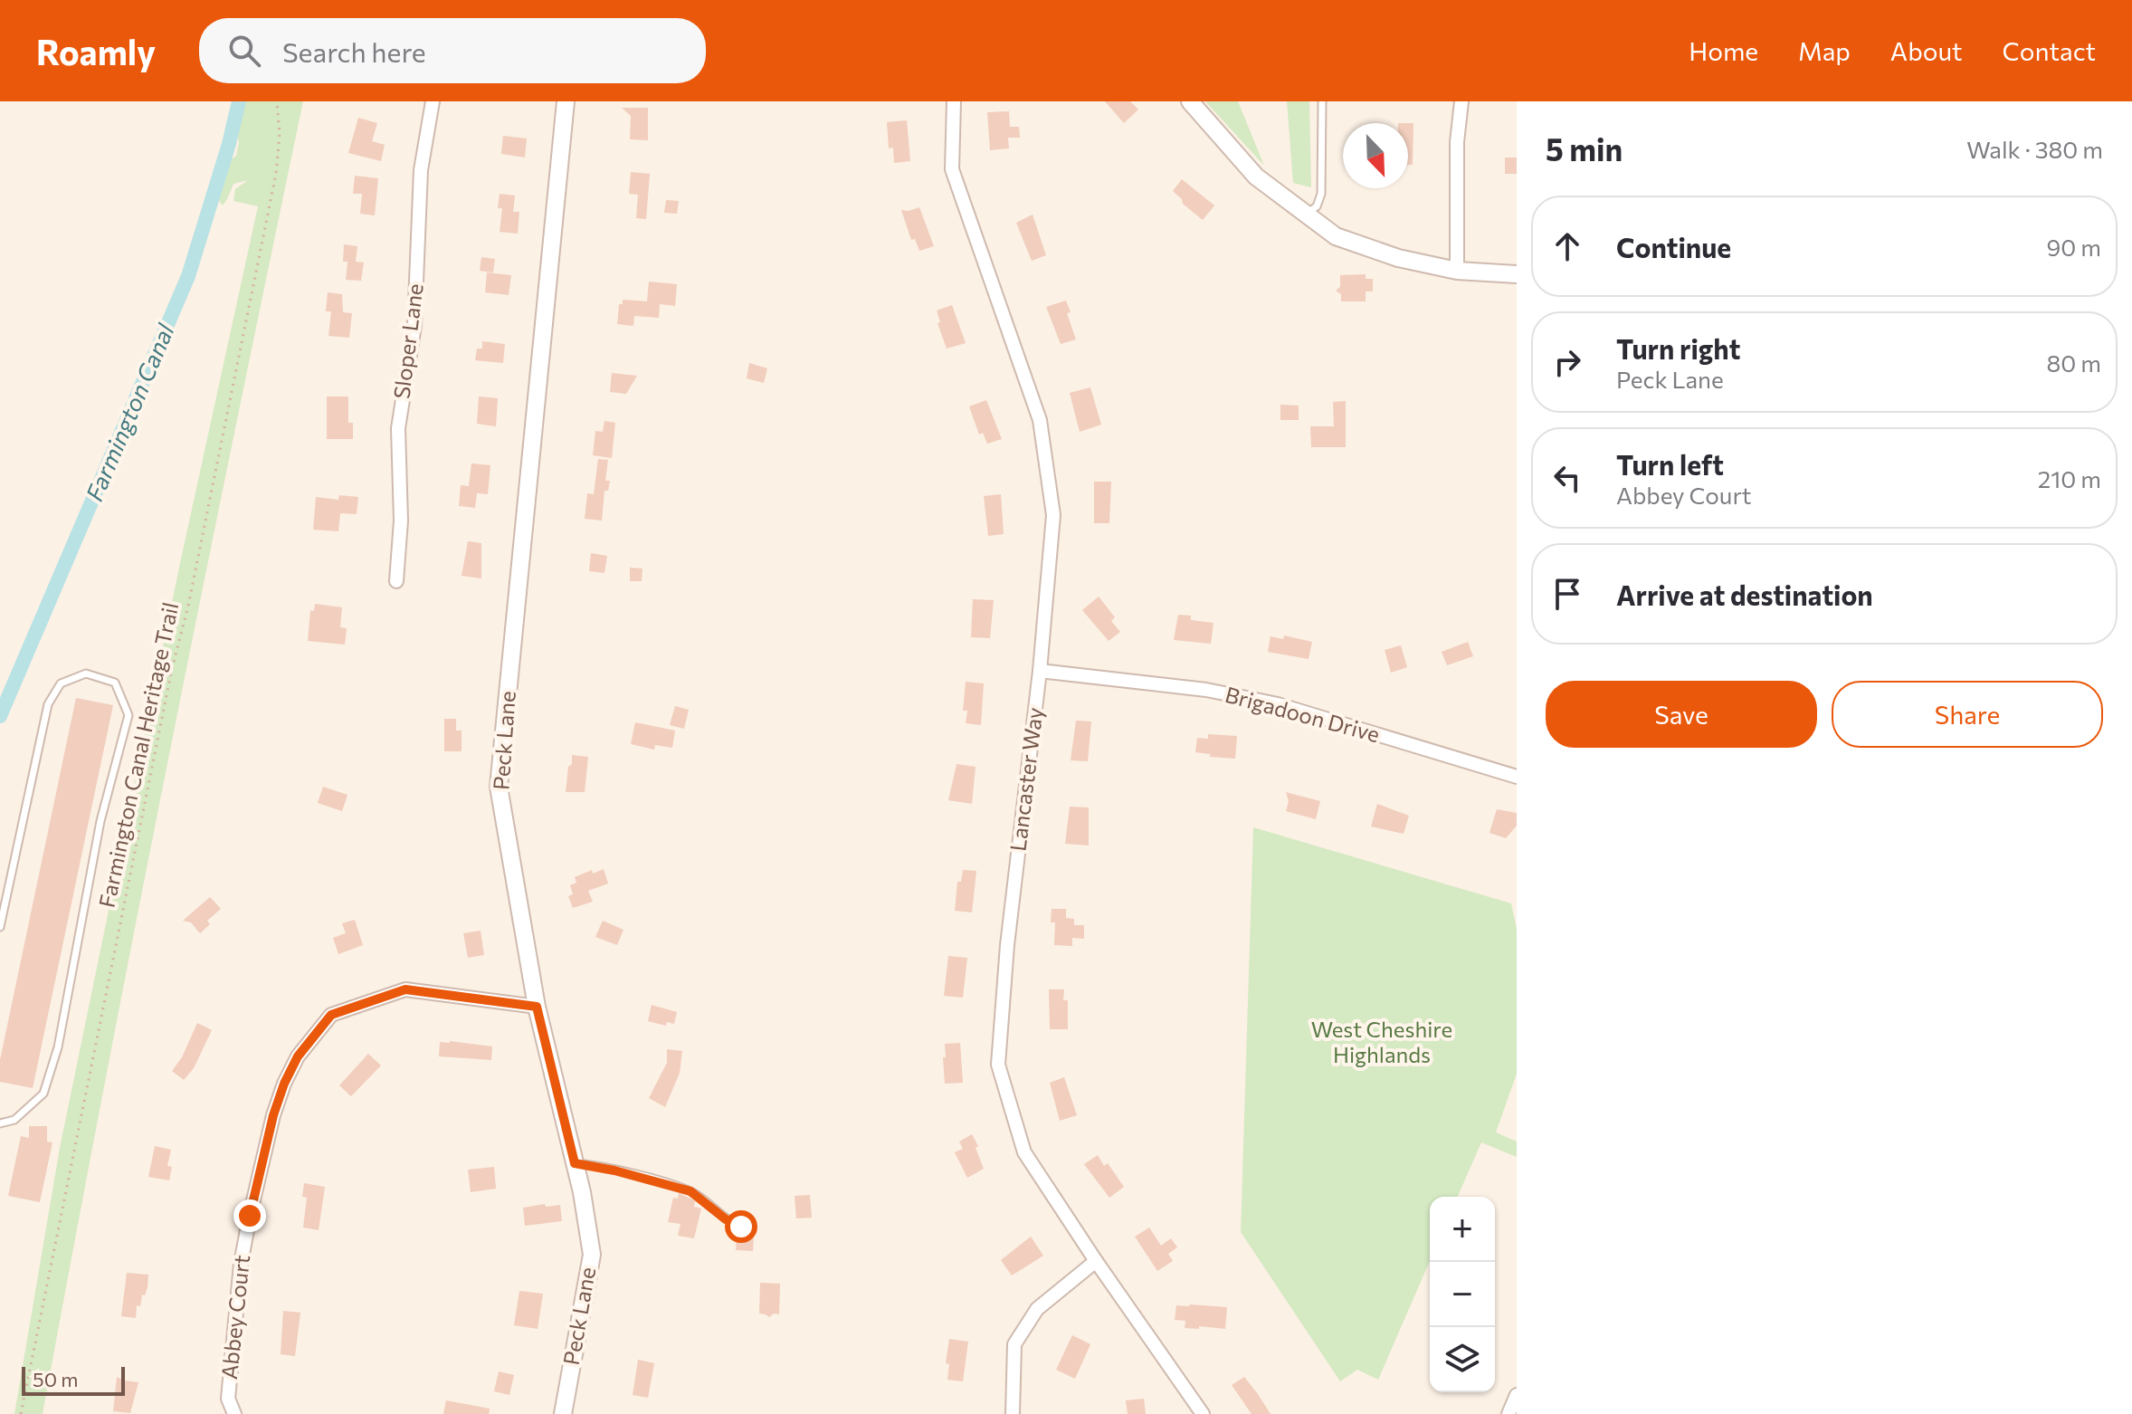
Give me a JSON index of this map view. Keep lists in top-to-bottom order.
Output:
{
  "streets": {
    "street": [
      "Sloper Lane",
      "Brigadoon Drive",
      "Peck Lane",
      "Lancaster Way",
      "Abbey Court"
    ],
    "path": ["Farmington Canal Heritage Trail"]
  },
  "crossings": [
    ["Brigadoon Drive", "Lancaster Way"],
    ["Peck Lane", "Abbey Court"]
  ],
  "water": ["Farmington Canal"],
  "parks": ["West Cheshire Highlands"],
  "scale_bar": "50 m",
  "north": "bottom right",
  "page": {
    "header": "Roamly",
    "search": "Search here",
    "nav": [
      "Home",
      "Map",
      "About",
      "Contact"
    ],
    "heading": ["5 min", "Walk · 380 m"],
    "list": [
      ["Continue", "90 m"],
      ["Turn right", "Peck Lane", "80 m"],
      ["Turn left", "Abbey Court", "210 m"],
      "Arrive at destination"
    ],
    "buttons": ["Save", "Share"],
    "map_buttons": ["+", "−"],
    "scale": "50 m"
  }
}
